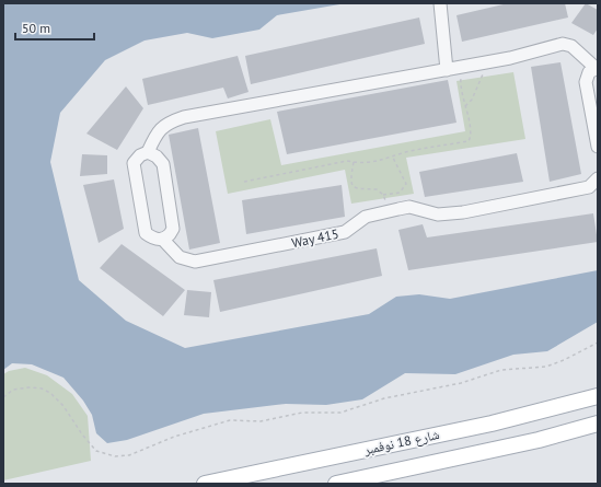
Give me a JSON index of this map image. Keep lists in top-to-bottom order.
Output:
{
  "streets": {
    "main road": ["شارع 18 نوفمبر"],
    "street": ["Way 415"]
  },
  "scale_bar": "50 m"
}
